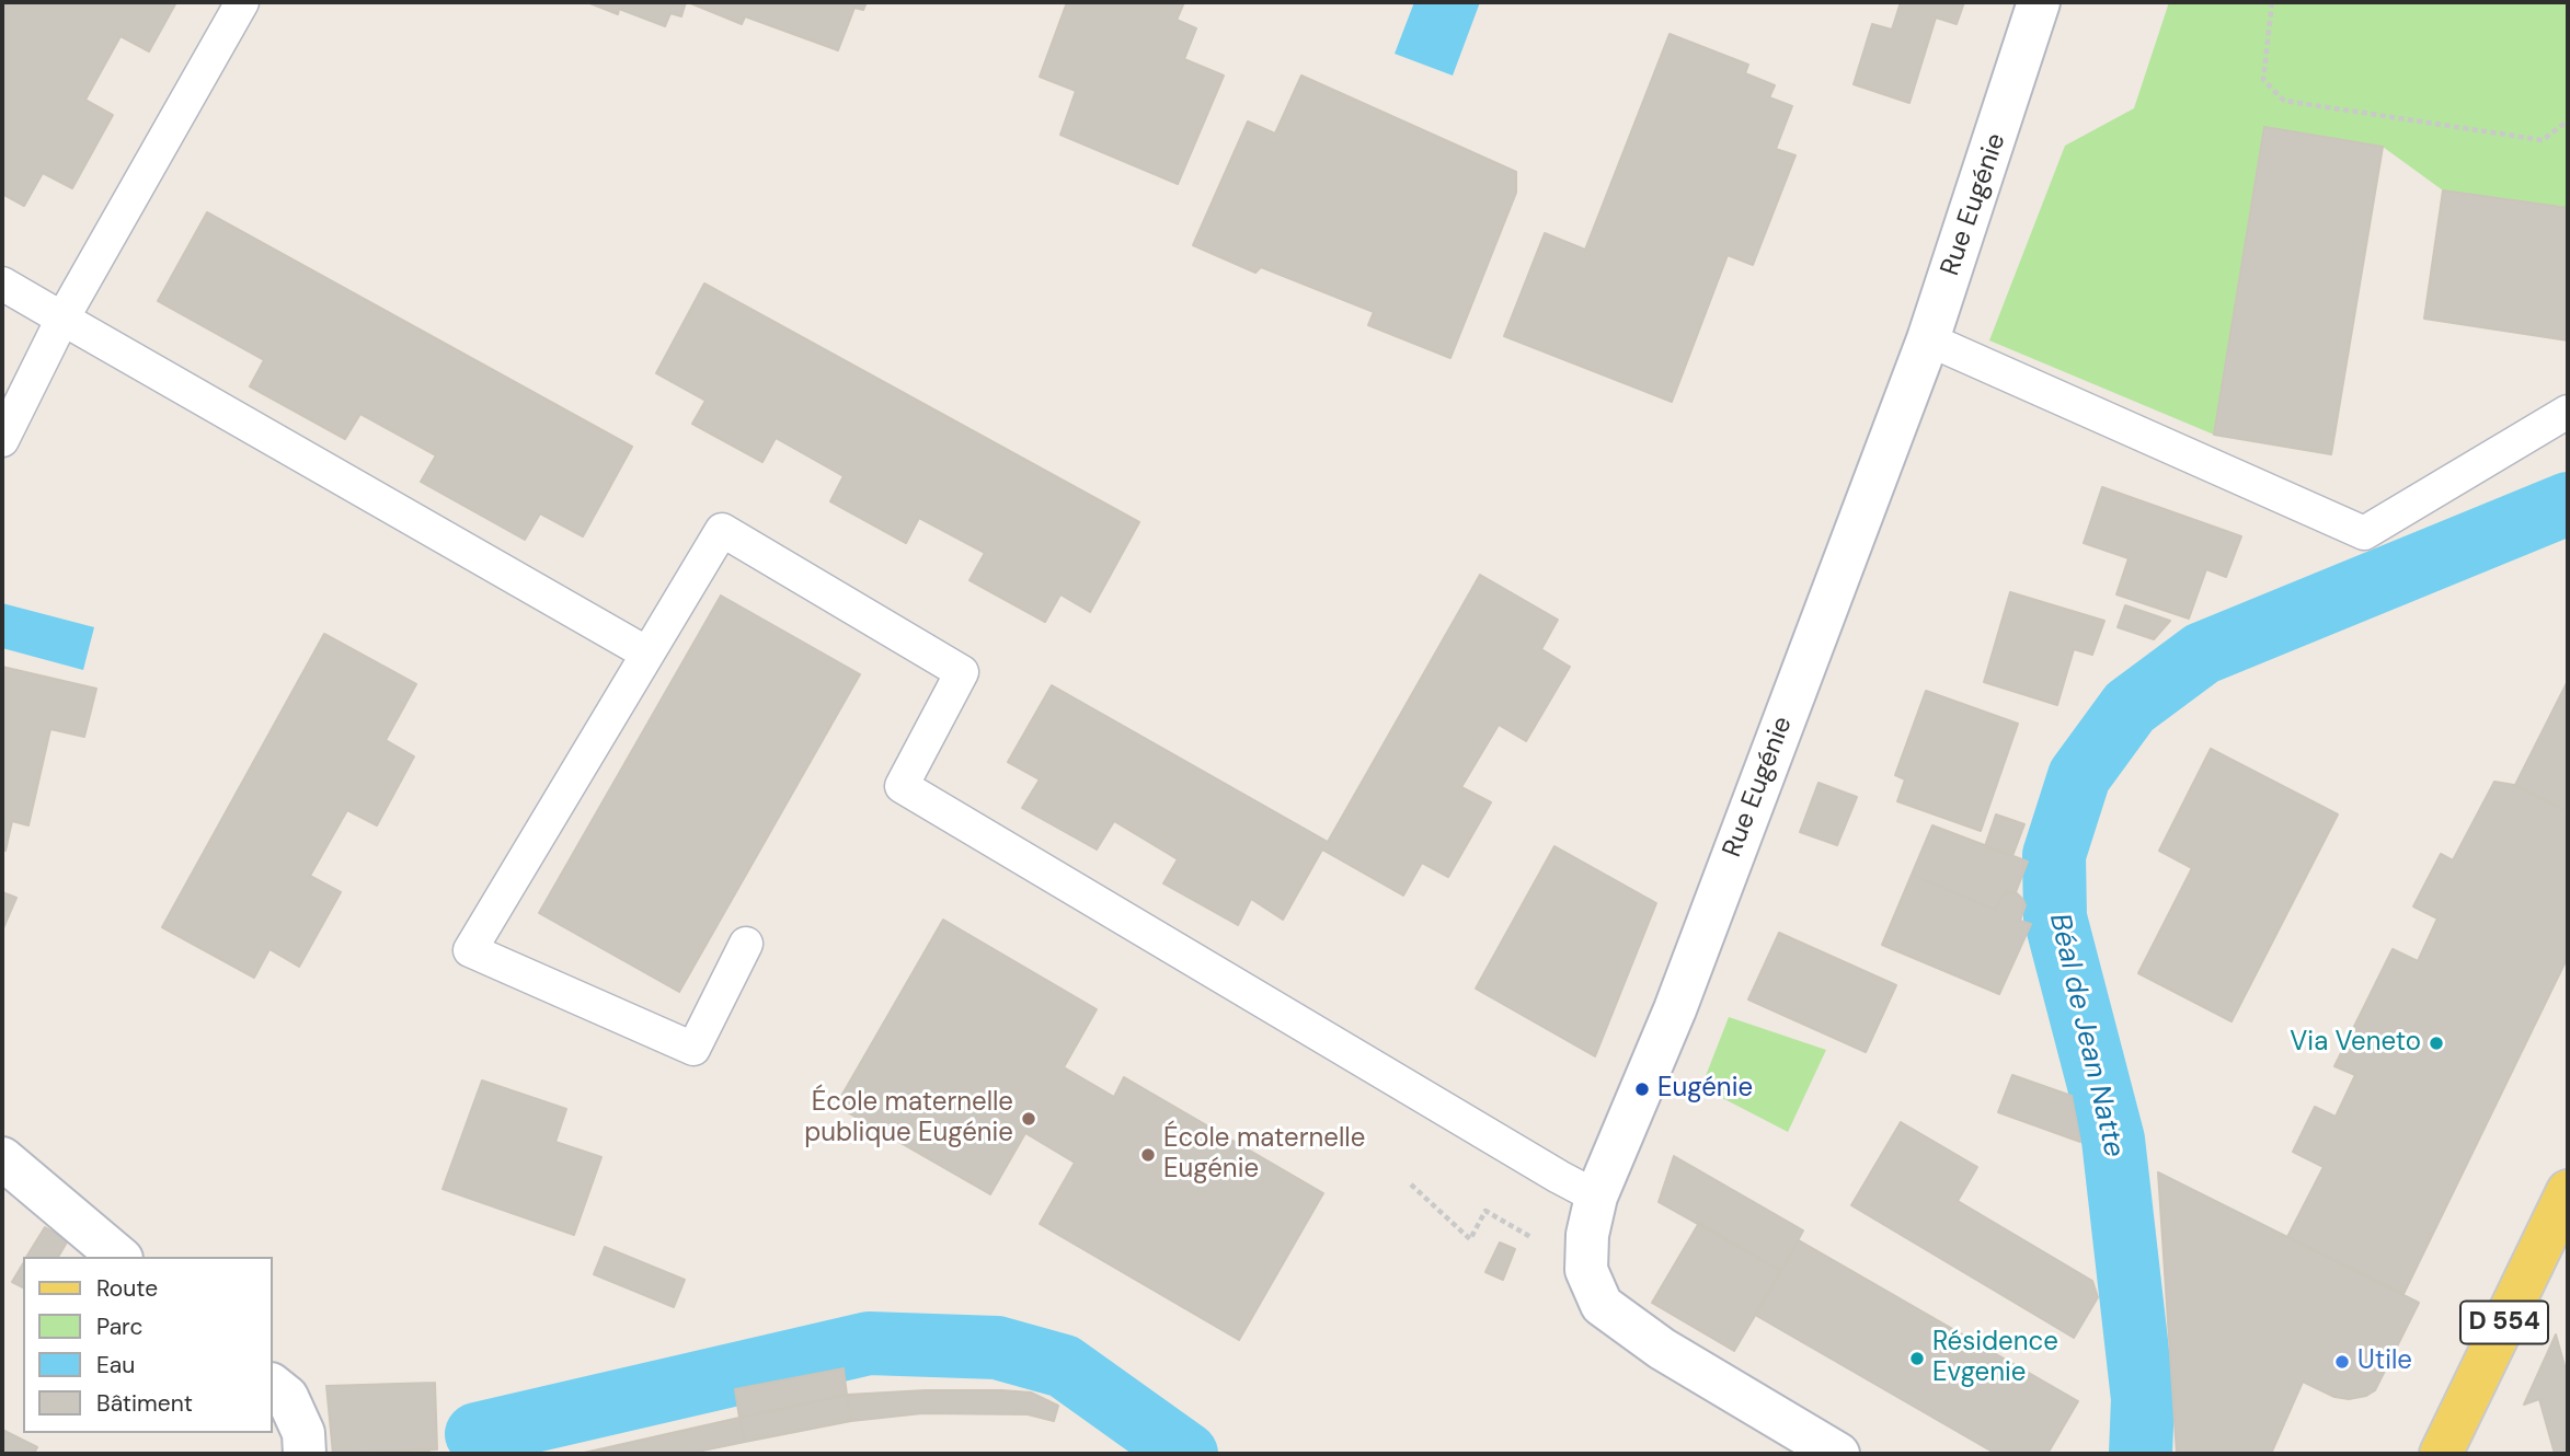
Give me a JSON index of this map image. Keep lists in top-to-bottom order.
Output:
{
  "streets": {
    "main road": ["D 554"],
    "street": ["Rue Eugénie"]
  },
  "water": ["Béal de Jean Natte"],
  "places": [
    "Via Veneto",
    "Eugénie",
    "École maternelle publique Eugénie",
    "École maternelle Eugénie",
    "Résidence Evgenie",
    "Utile"
  ],
  "legend": [
    "Route",
    "Parc",
    "Eau",
    "Bâtiment"
  ]
}
